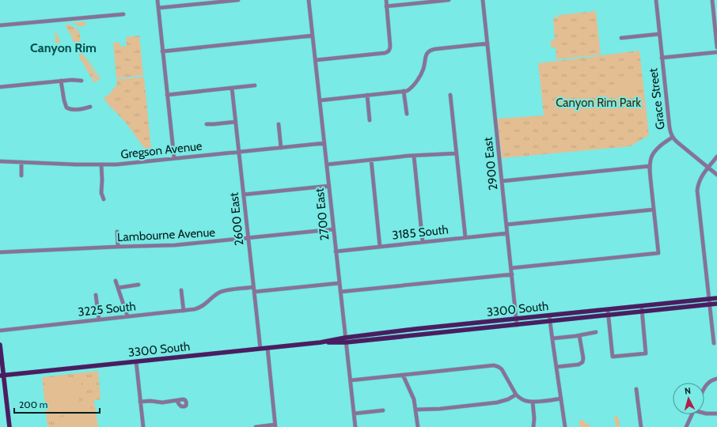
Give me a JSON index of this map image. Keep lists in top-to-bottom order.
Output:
{
  "streets": {
    "main road": ["3300 South"],
    "street": [
      "Grace Street",
      "Gregson Avenue",
      "2900 East",
      "2700 East",
      "2600 East",
      "3185 South",
      "Lambourne Avenue",
      "3225 South"
    ]
  },
  "crossings": [
    ["Gregson Avenue", "2700 East"],
    ["Gregson Avenue", "2600 East"],
    ["2900 East", "3185 South"],
    ["2900 East", "3300 South"],
    ["2700 East", "3185 South"],
    ["2700 East", "Lambourne Avenue"],
    ["2700 East", "3225 South"],
    ["2700 East", "3300 South"],
    ["2600 East", "Lambourne Avenue"],
    ["2600 East", "3225 South"],
    ["2600 East", "3300 South"]
  ],
  "districts": ["Canyon Rim"],
  "parks": ["Canyon Rim Park"],
  "scale_bar": "200 m",
  "north": "top"
}
